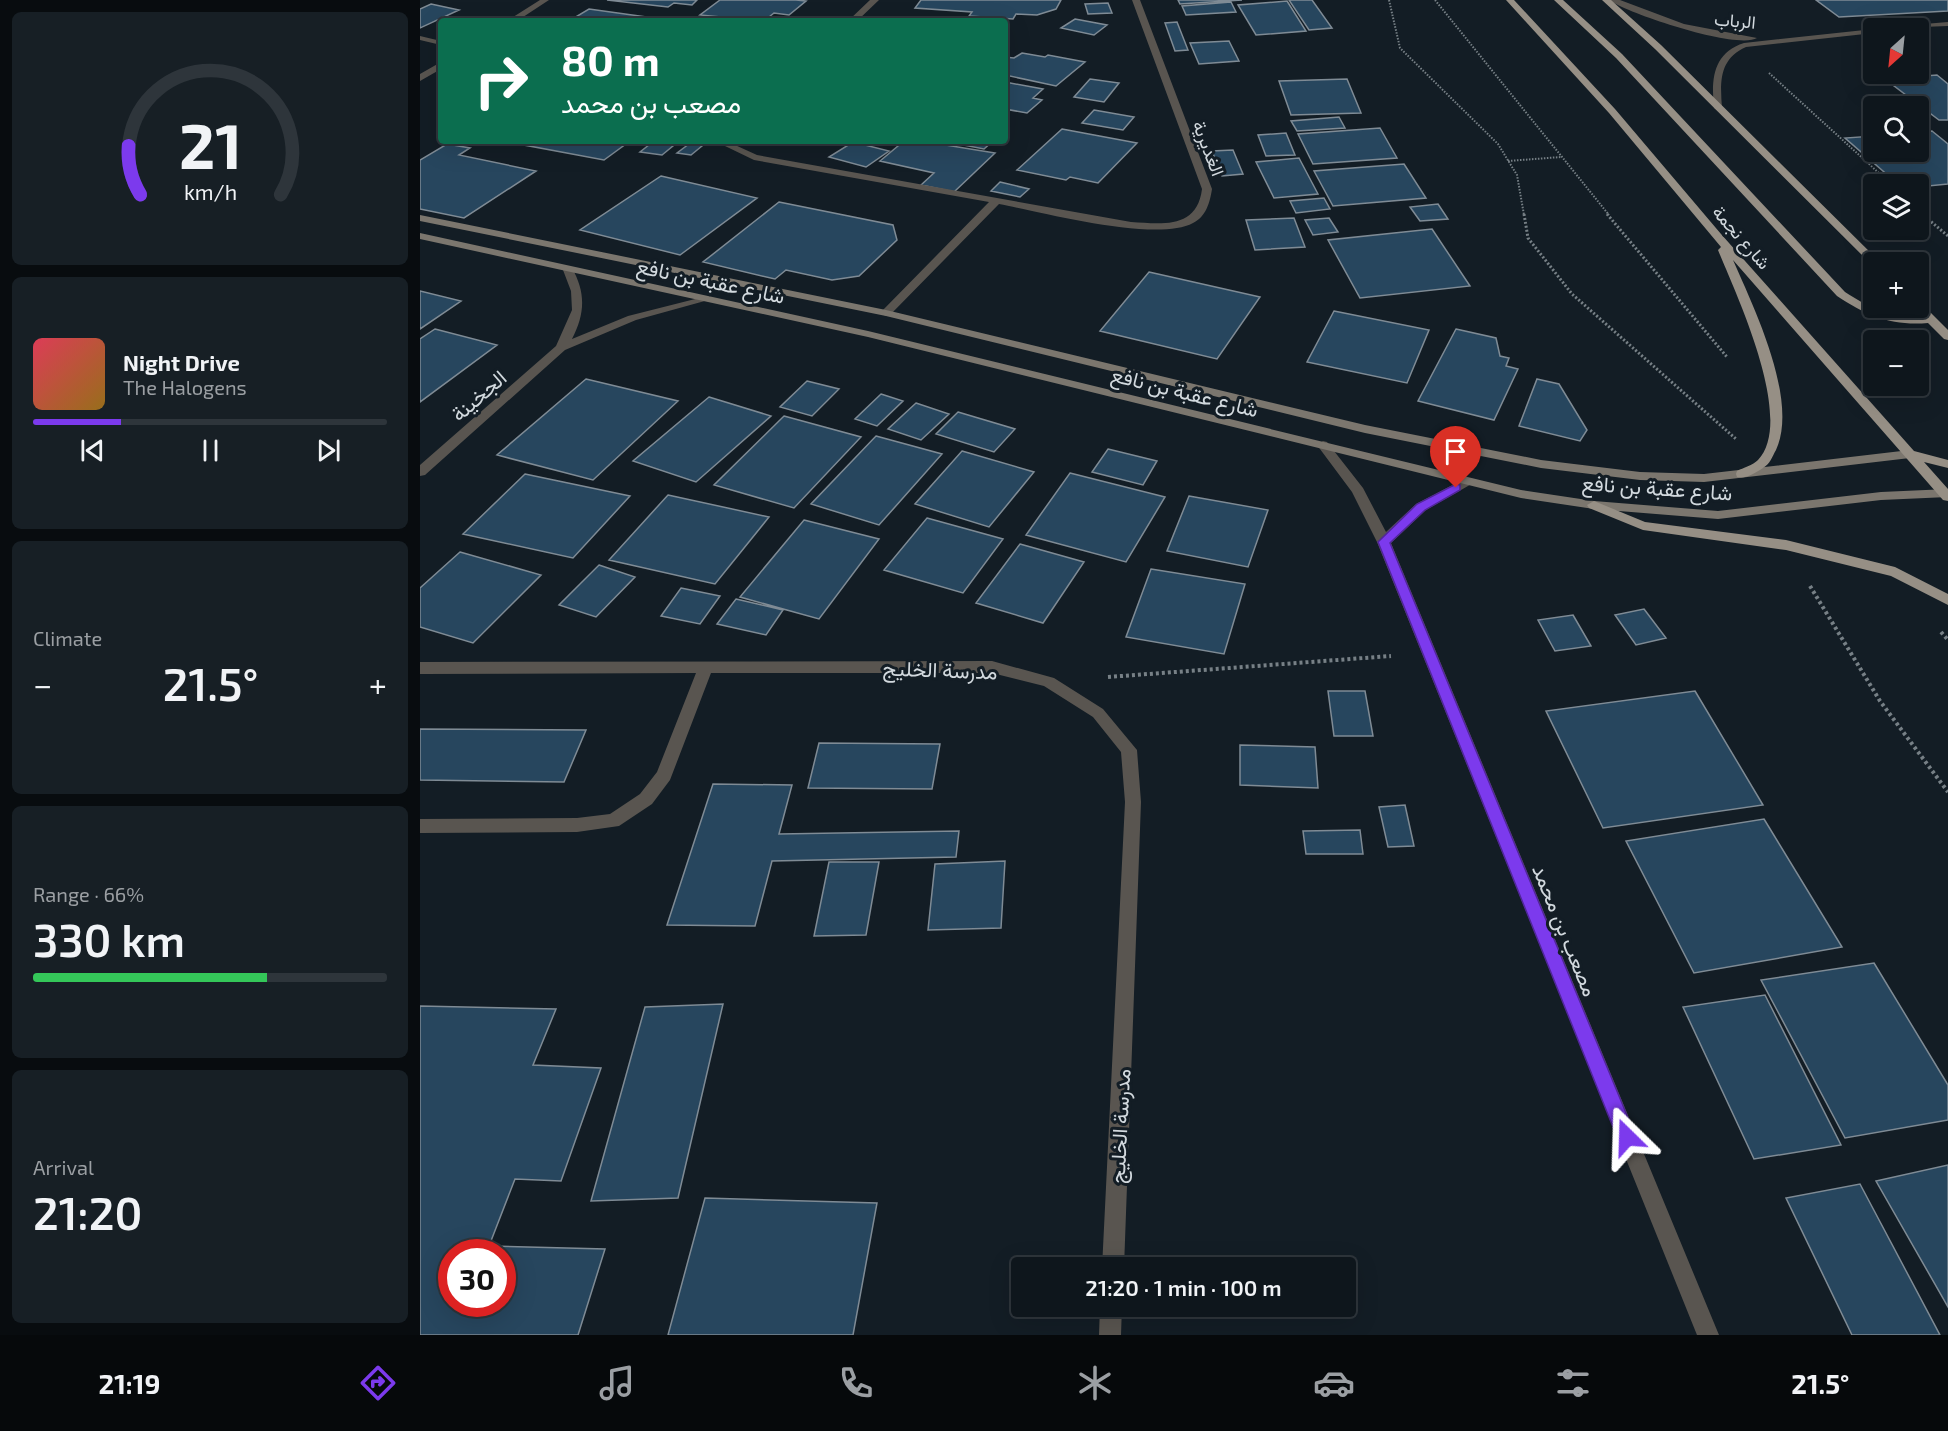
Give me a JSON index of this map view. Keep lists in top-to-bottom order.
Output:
{
  "streets": {
    "main road": ["شارع نجمة"],
    "street": [
      "الرباب",
      "الغديرية",
      "شارع عقبة بن نافع",
      "الجخينة",
      "مدرسة الخليج",
      "مصعب بن محمد"
    ]
  },
  "crossings": [
    ["شارع نجمة", "شارع عقبة بن نافع"],
    ["شارع عقبة بن نافع", "الجخينة"],
    ["شارع عقبة بن نافع", "مصعب بن محمد"]
  ],
  "north": "bottom left",
  "page": {
    "map_buttons": ["+", "−"],
    "turn": ["80 m", "مصعب بن محمد"],
    "song": ["Night Drive", "The Halogens"],
    "tile": [
      "Climate",
      ["Range · 66%", "330 km"],
      ["Arrival", "21:20"]
    ],
    "heat": ["−", "21.5°", "+"],
    "limit": "30",
    "trip": "21:20 · 1 min · 100 m",
    "tabs": ["21:19", "21.5°"],
    "gauge": ["21", "km/h"]
  }
}
